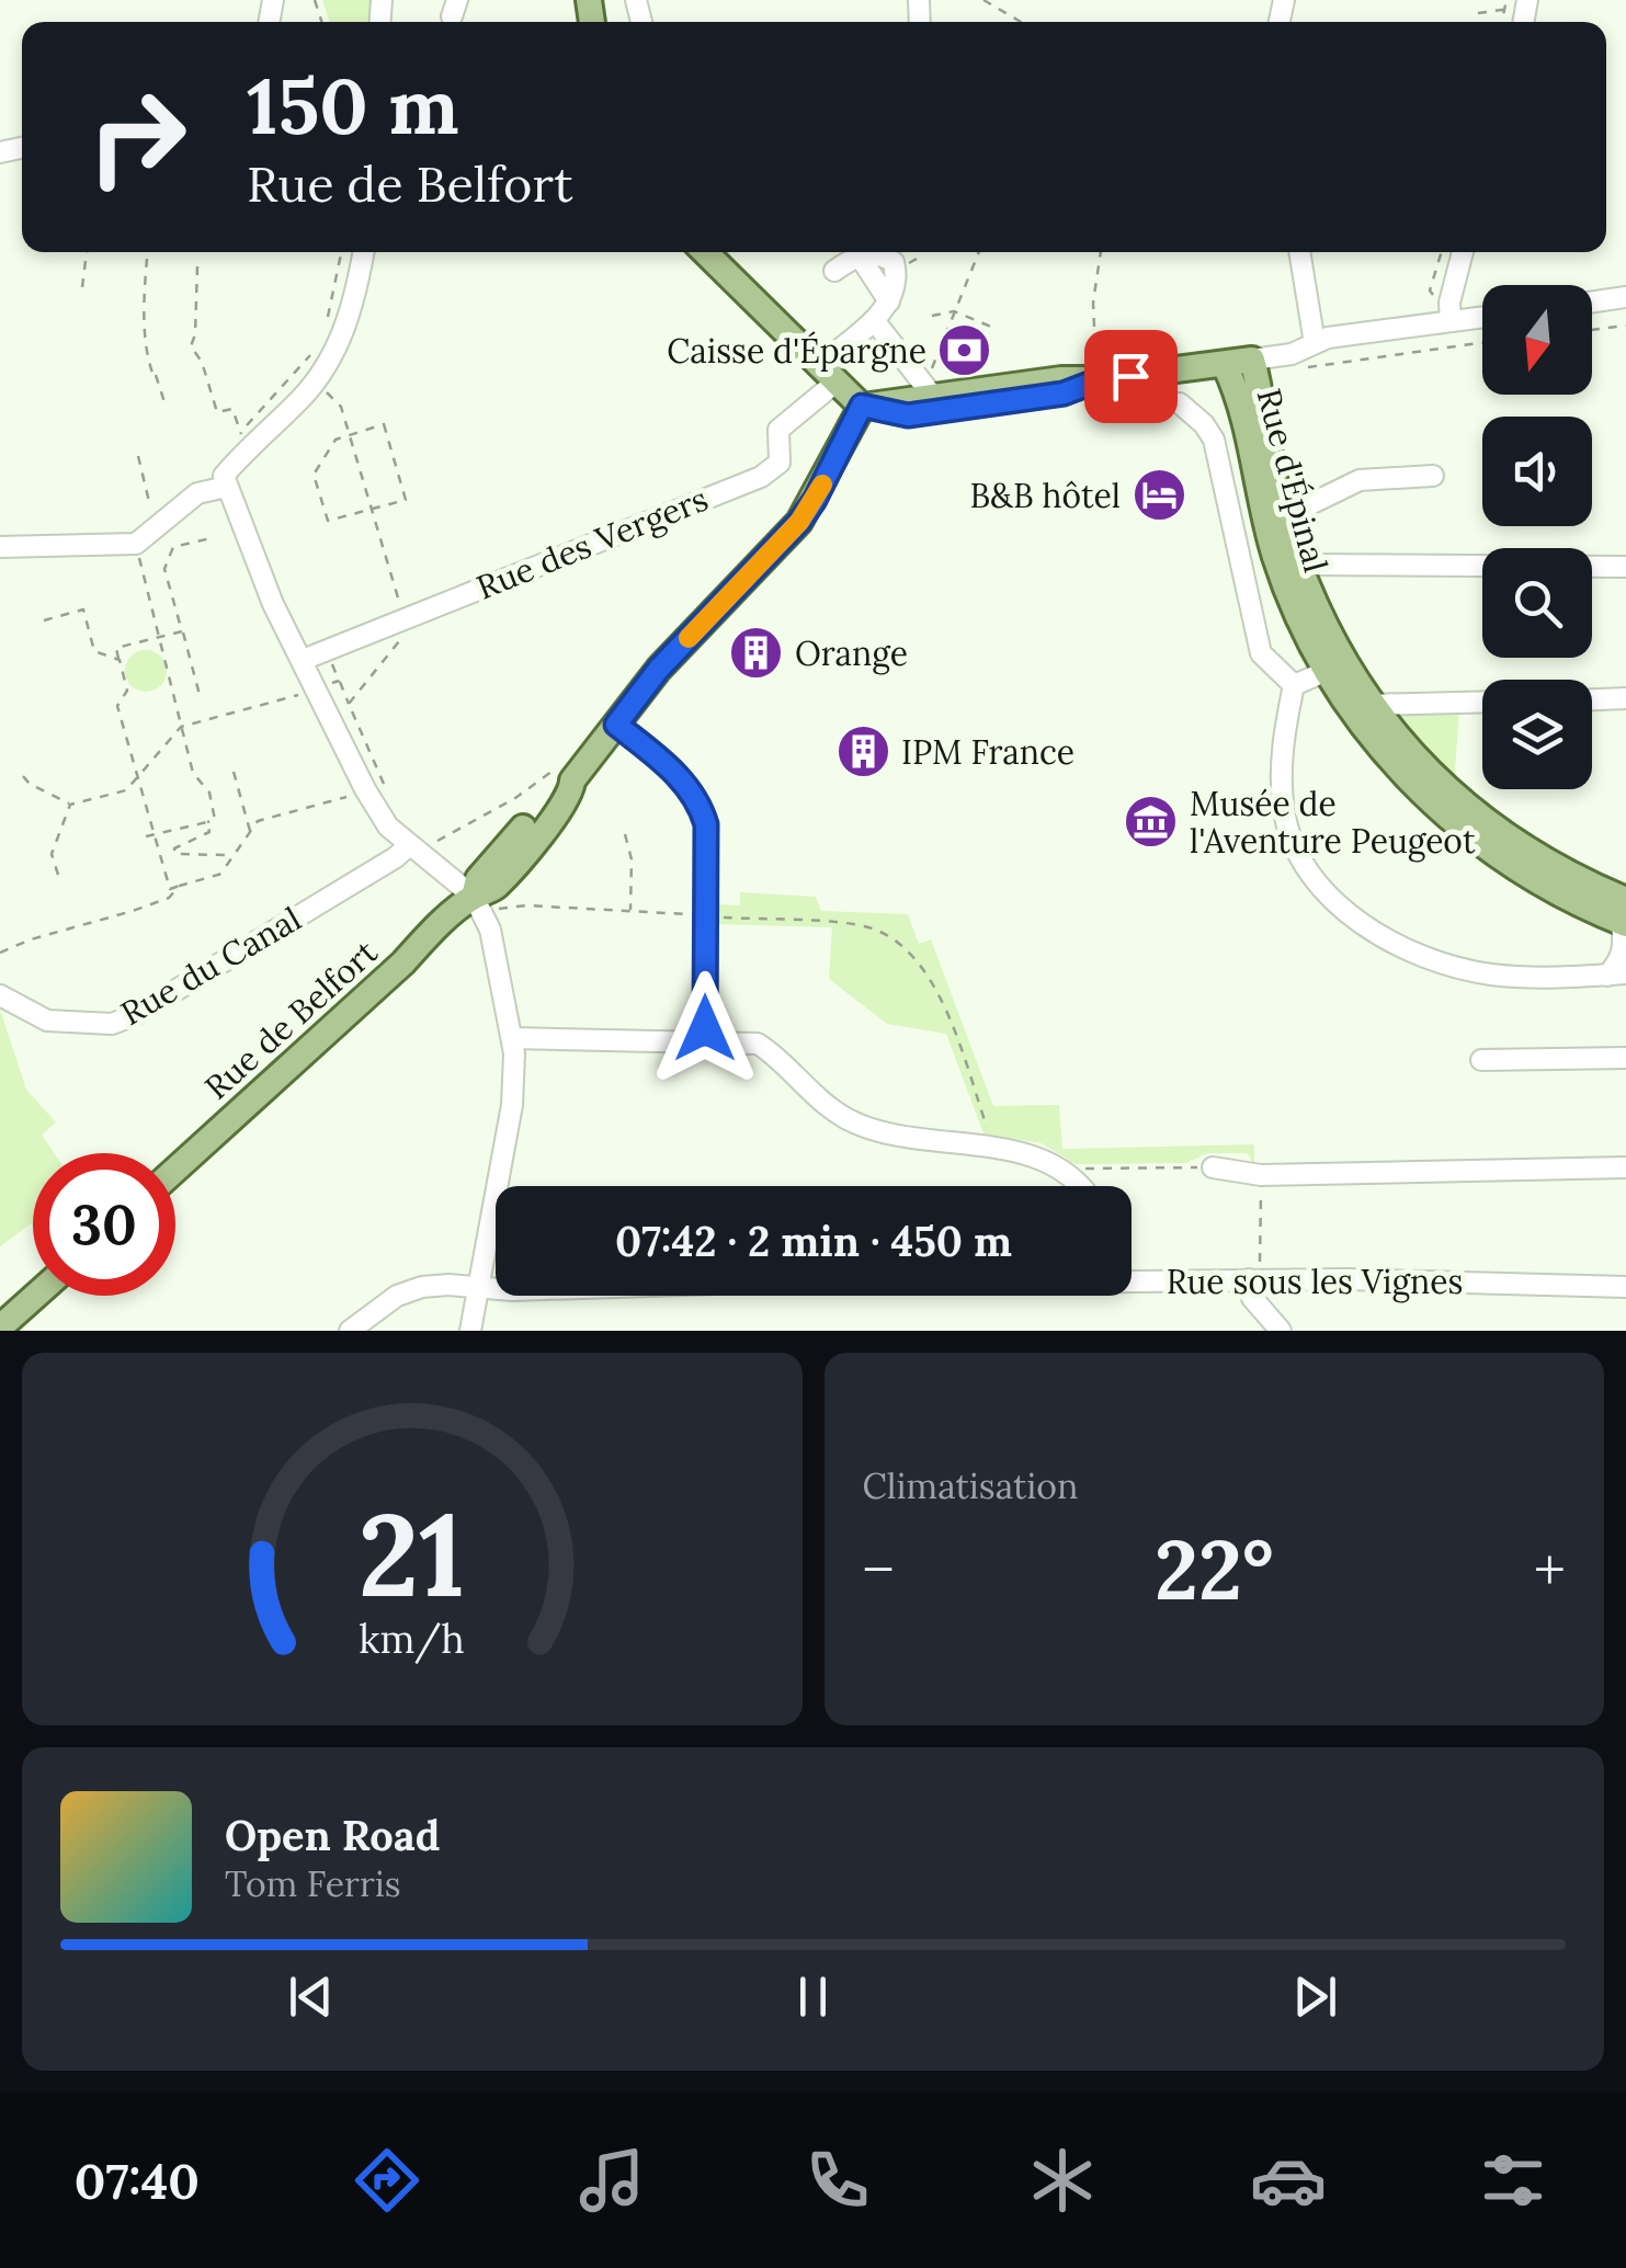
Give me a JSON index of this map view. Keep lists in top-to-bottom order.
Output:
{
  "streets": {
    "main road": ["Rue d'Épinal", "Rue de Belfort"],
    "street": ["Rue des Vergers", "Rue du Canal", "Rue sous les Vignes"]
  },
  "places": {
    "bank": ["Caisse d'Épargne"],
    "hotel": ["B&B hôtel"],
    "building": ["Orange", "IPM France"],
    "museum": ["Musée de l'Aventure Peugeot"]
  },
  "north": "bottom",
  "page": {
    "turn": ["150 m", "Rue de Belfort"],
    "limit": "30",
    "trip": "07:42 · 2 min · 450 m",
    "tile": "Climatisation",
    "heat": ["−", "22°", "+"],
    "song": ["Open Road", "Tom Ferris"],
    "tabs": "07:40",
    "gauge": ["21", "km/h"]
  }
}
